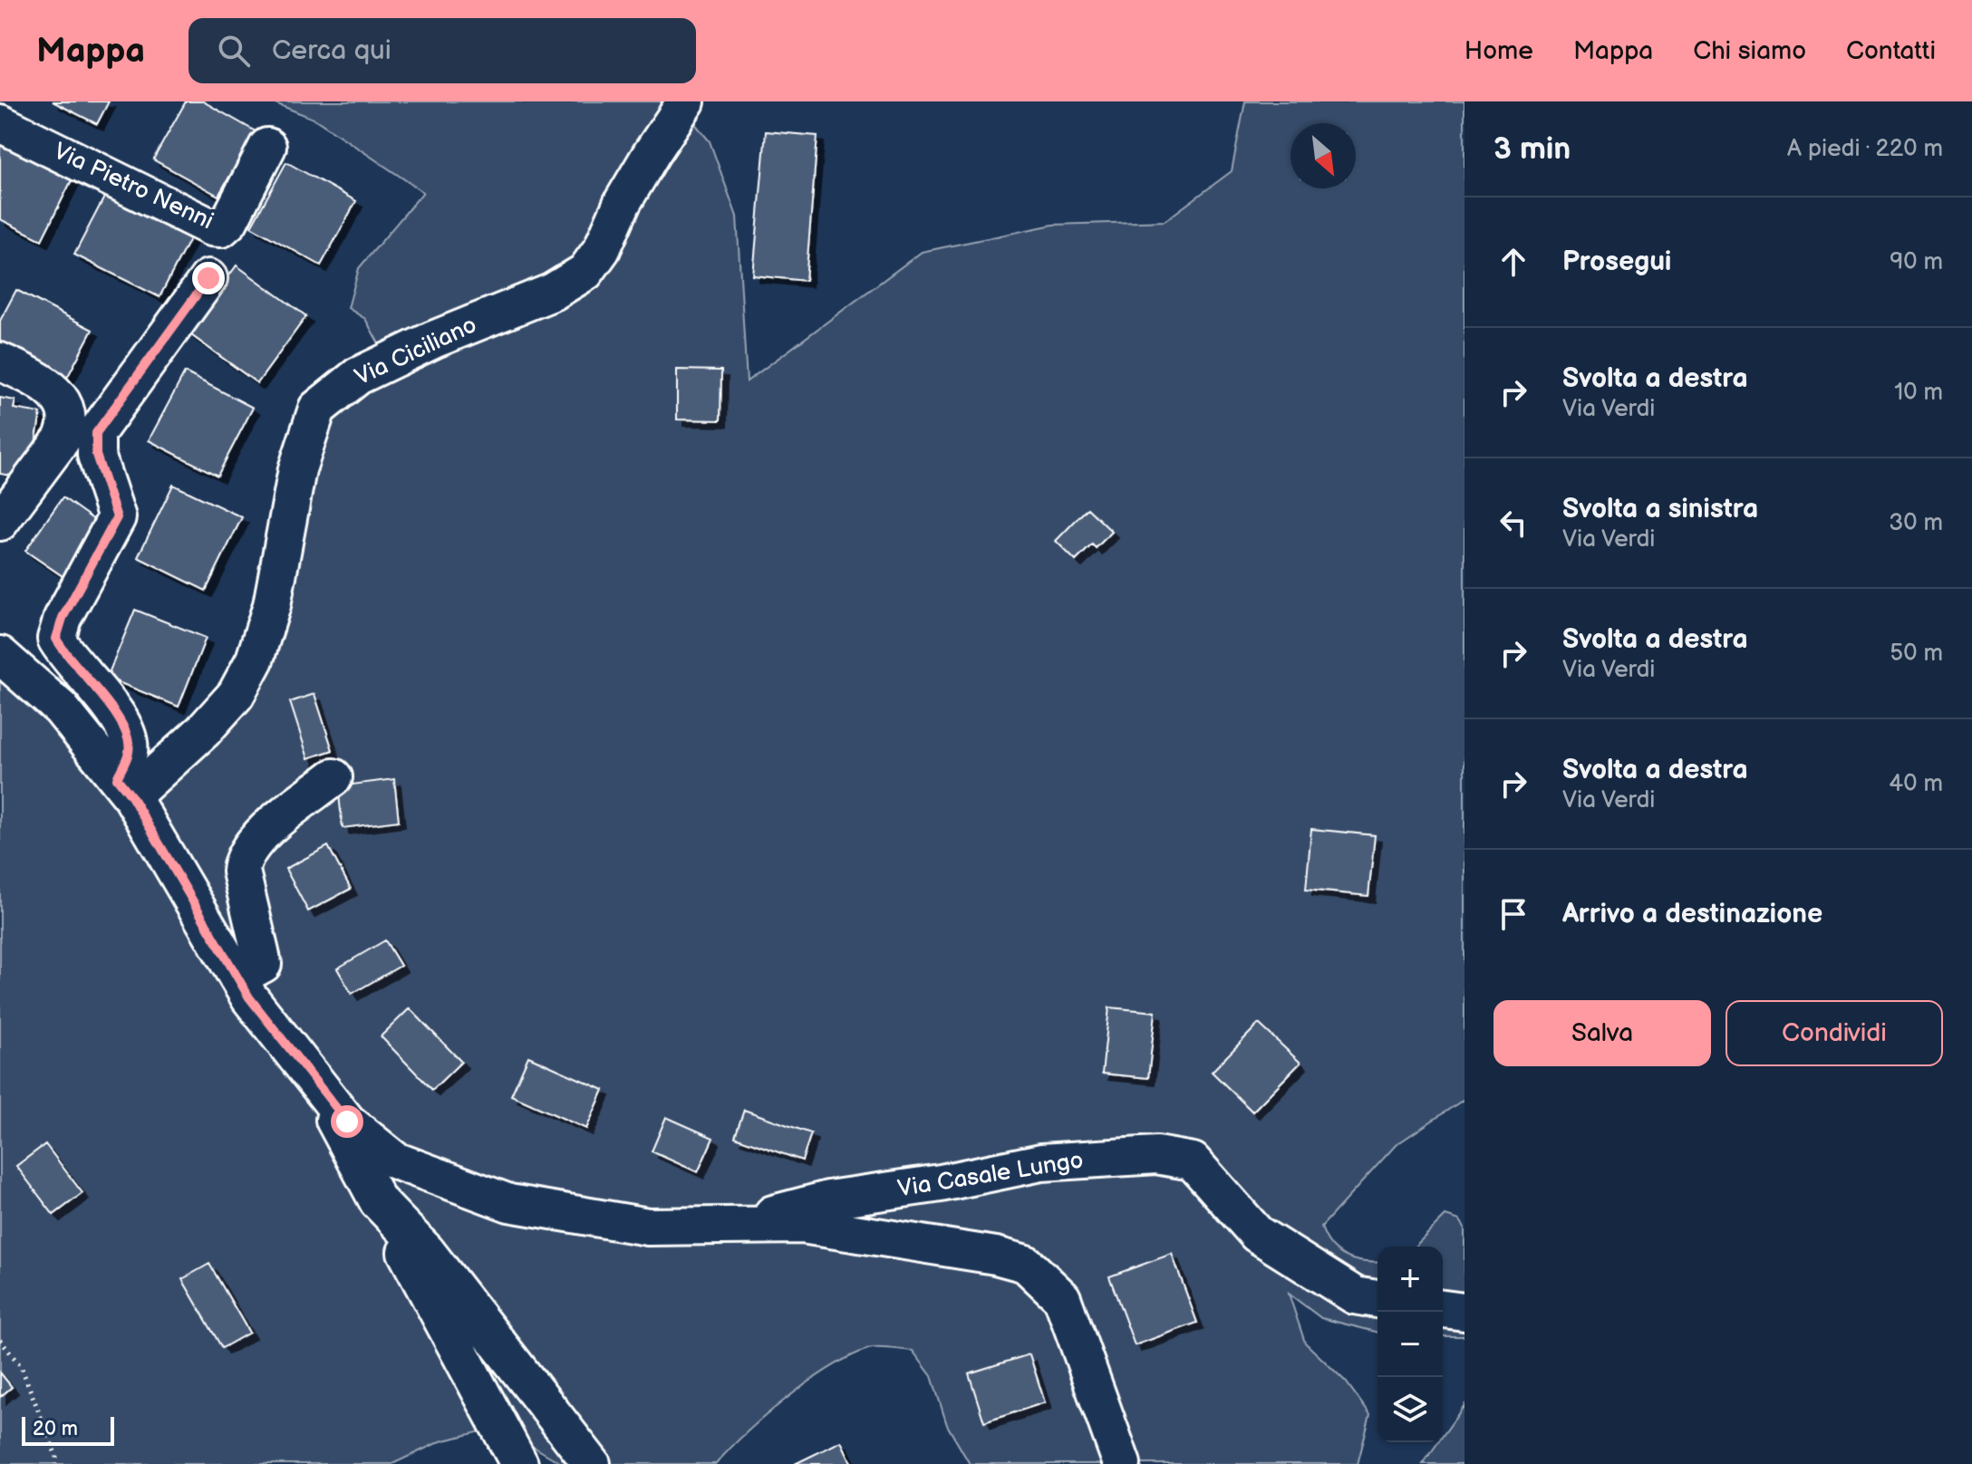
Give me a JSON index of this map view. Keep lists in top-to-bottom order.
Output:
{
  "streets": {
    "street": ["Via Pietro Nenni", "Via Ciciliano", "Via Casale Lungo"]
  },
  "scale_bar": "20 m",
  "north": "bottom right",
  "page": {
    "header": "Mappa",
    "search": "Cerca qui",
    "nav": [
      "Home",
      "Mappa",
      "Chi siamo",
      "Contatti"
    ],
    "heading": ["3 min", "A piedi · 220 m"],
    "list": [
      ["Prosegui", "90 m"],
      ["Svolta a destra", "Via Verdi", "10 m"],
      ["Svolta a sinistra", "Via Verdi", "30 m"],
      ["Svolta a destra", "Via Verdi", "50 m"],
      ["Svolta a destra", "Via Verdi", "40 m"],
      "Arrivo a destinazione"
    ],
    "buttons": ["Salva", "Condividi"],
    "map_buttons": ["+", "−"],
    "scale": "20 m"
  }
}
